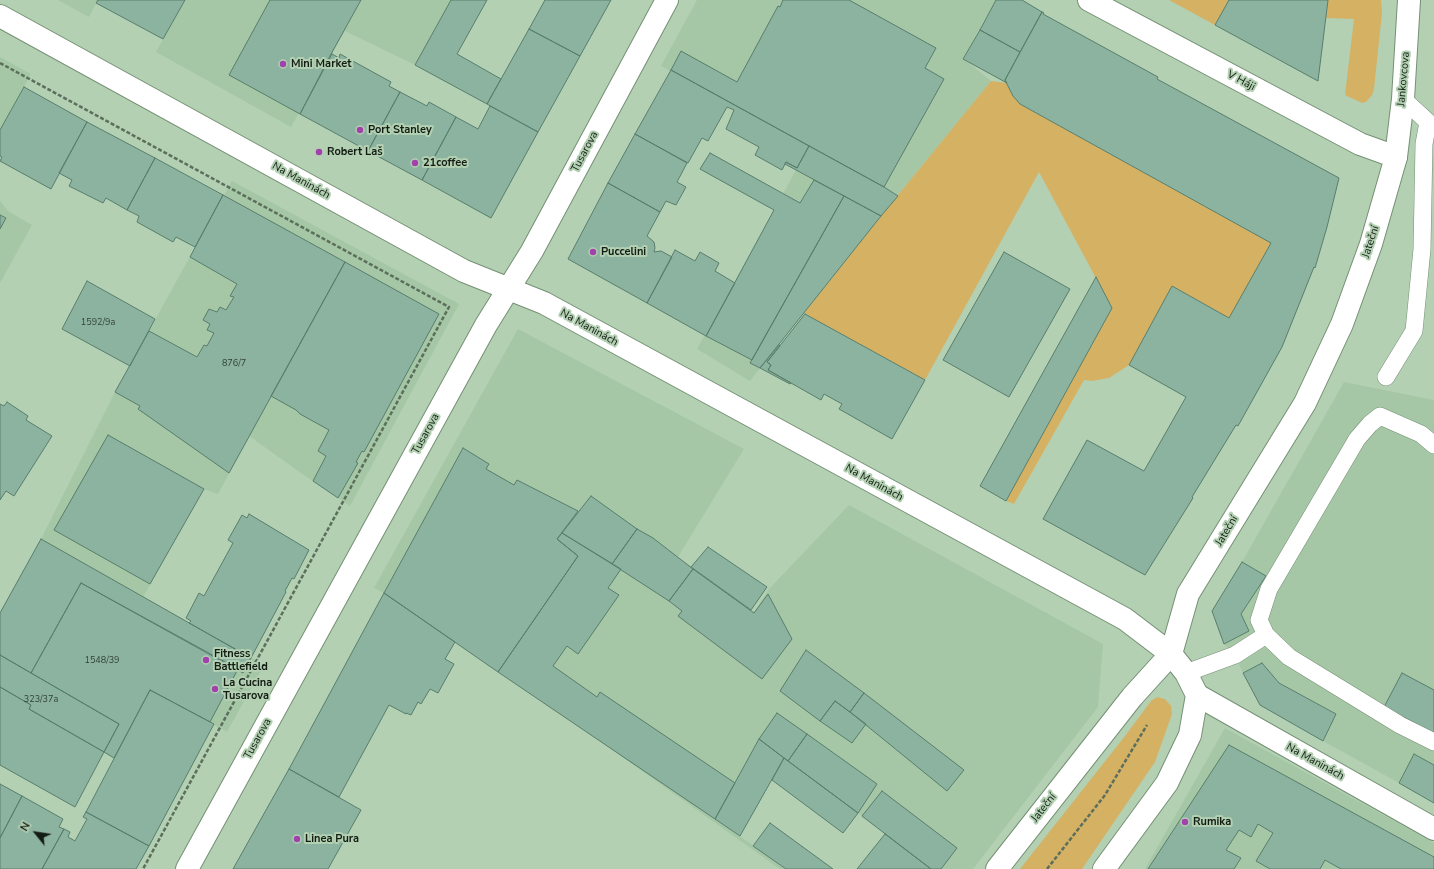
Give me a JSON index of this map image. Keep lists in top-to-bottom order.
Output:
{
  "streets": {
    "street": [
      "Jankovcova",
      "V Háji",
      "Tusarova",
      "Na Maninách",
      "Jateční"
    ]
  },
  "crossings": [
    ["Jankovcova", "V Háji"],
    ["Jankovcova", "Jateční"],
    ["V Háji", "Jateční"],
    ["Tusarova", "Na Maninách"],
    ["Na Maninách", "Jateční"]
  ],
  "places": [
    "Mini Market",
    "Port Stanley",
    "Robert Laš",
    "21coffee",
    "Puccelini",
    "Fitness Battlefield",
    "La Cucina Tusarova",
    "Rumika",
    "Linea Pura"
  ],
  "house_numbers": [
    "1592/9a",
    "876/7",
    "1548/39",
    "323/37a"
  ],
  "north": "top left"
}
